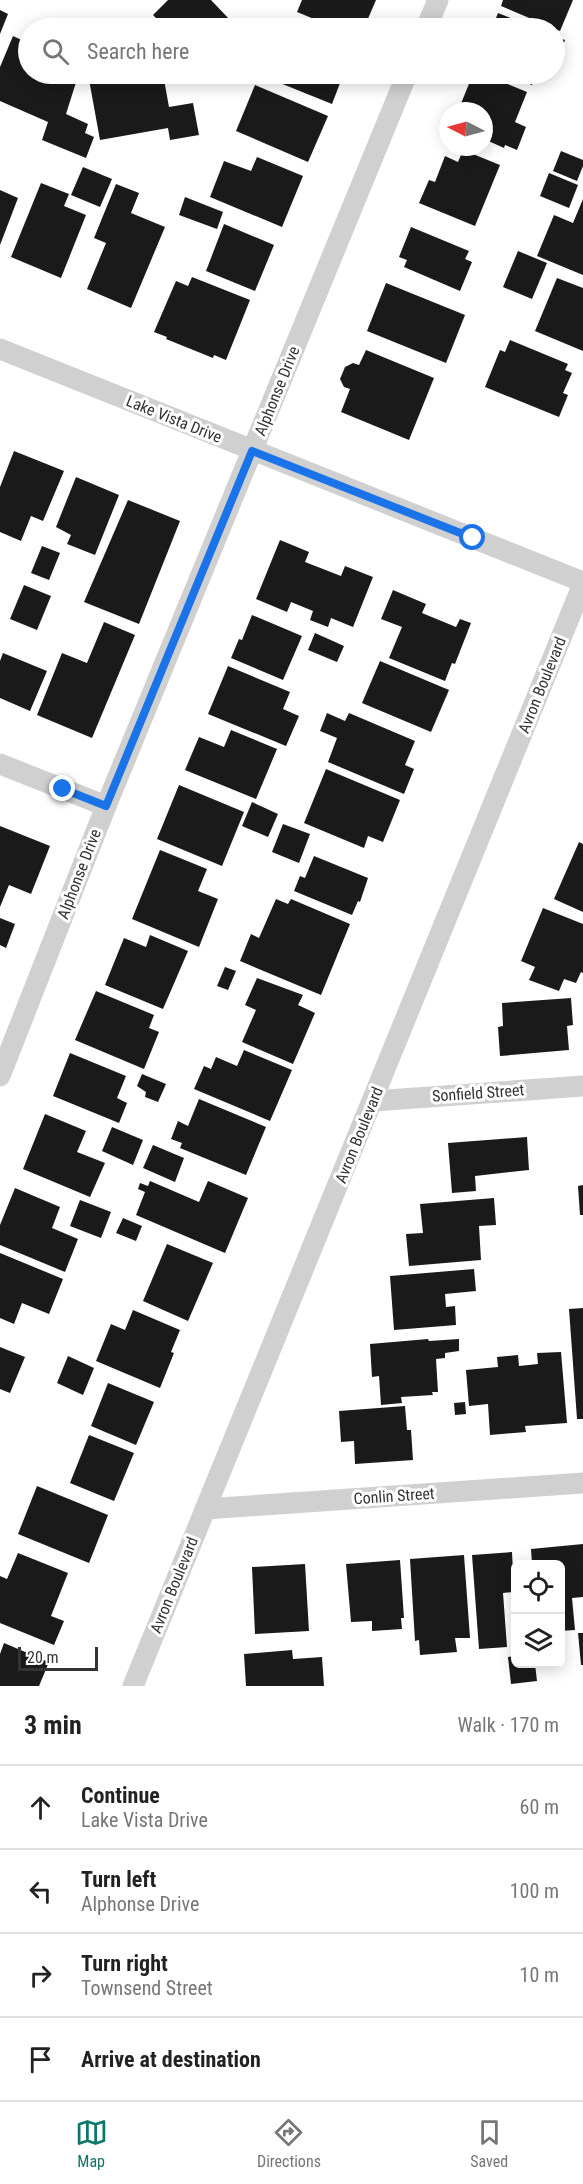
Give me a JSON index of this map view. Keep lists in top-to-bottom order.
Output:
{
  "streets": {
    "street": [
      "Alphonse Drive",
      "Lake Vista Drive",
      "Avron Boulevard",
      "Sonfield Street",
      "Conlin Street"
    ]
  },
  "crossings": [
    ["Alphonse Drive", "Lake Vista Drive"],
    ["Lake Vista Drive", "Avron Boulevard"],
    ["Avron Boulevard", "Sonfield Street"],
    ["Avron Boulevard", "Conlin Street"]
  ],
  "scale_bar": "20 m",
  "north": "left",
  "page": {
    "search": "Search here",
    "scale": "20 m",
    "heading": ["3 min", "Walk · 170 m"],
    "list": [
      ["Continue", "Lake Vista Drive", "60 m"],
      ["Turn left", "Alphonse Drive", "100 m"],
      ["Turn right", "Townsend Street", "10 m"],
      "Arrive at destination"
    ],
    "nav": ["Map", "Directions", "Saved"]
  }
}
